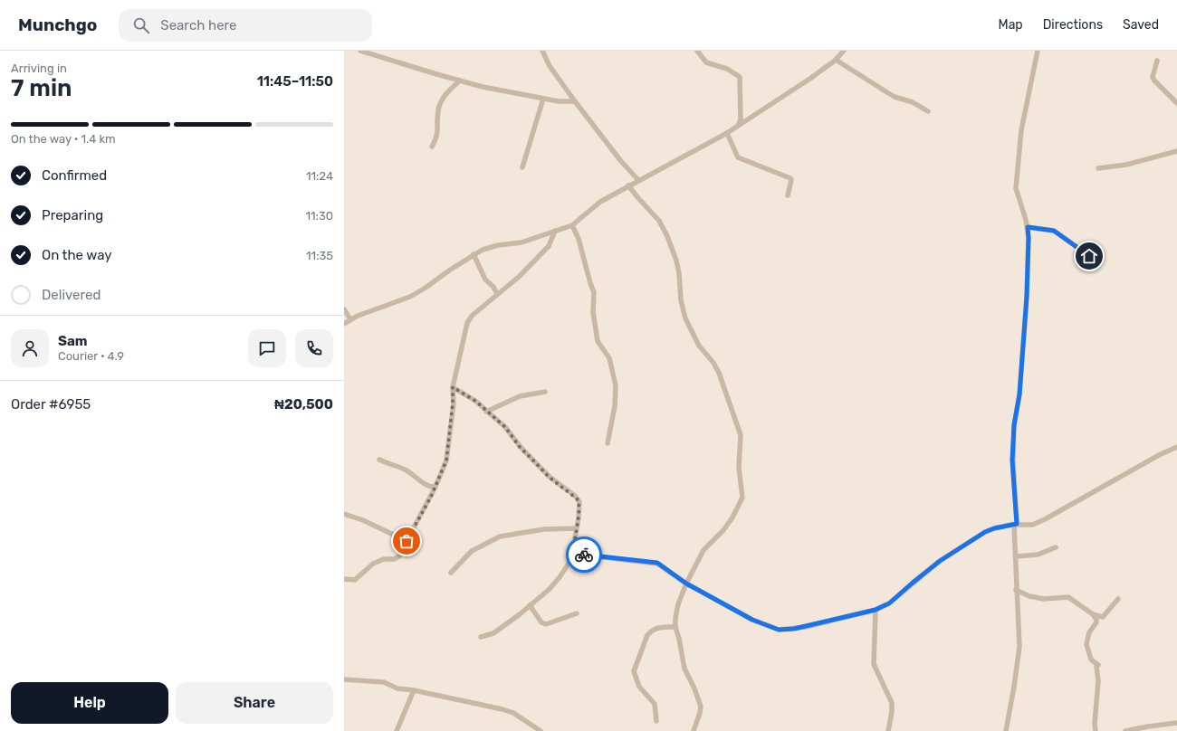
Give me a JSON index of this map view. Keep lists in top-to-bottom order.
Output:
{
  "page": {
    "header": "Munchgo",
    "search": "Search here",
    "nav": ["Map", "Directions", "Saved"],
    "heading": ["7 min", "Arriving in", "11:45–11:50"],
    "panel": [
      "Sam",
      "Courier · 4.9",
      "Order #6955",
      "₦20,500"
    ],
    "bar": "On the way · 1.4 km",
    "list": [
      ["Confirmed", "11:24"],
      ["Preparing", "11:30"],
      ["On the way", "11:35"],
      "Delivered"
    ],
    "buttons": ["Help", "Share"]
  }
}
